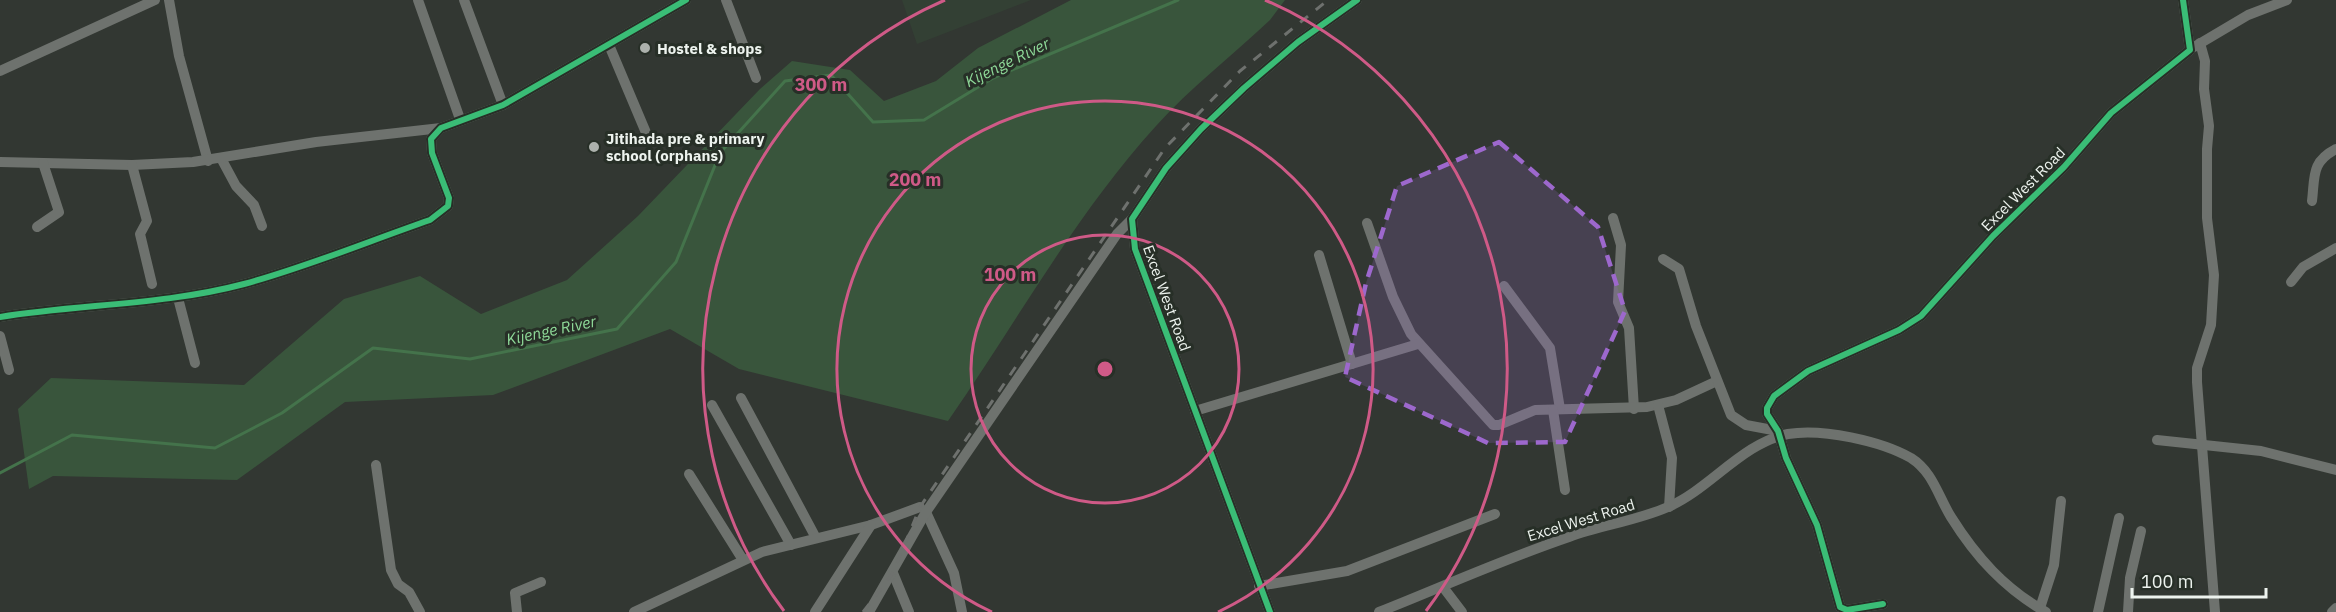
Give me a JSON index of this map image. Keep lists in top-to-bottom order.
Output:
{
  "streets": {
    "street": ["Excel West Road"]
  },
  "water": ["Kijenge River"],
  "places": ["Hostel & shops", "Jitihada pre & primary school (orphans)"],
  "scale_bar": "100 m",
  "rings": ["300 m", "200 m", "100 m"]
}
